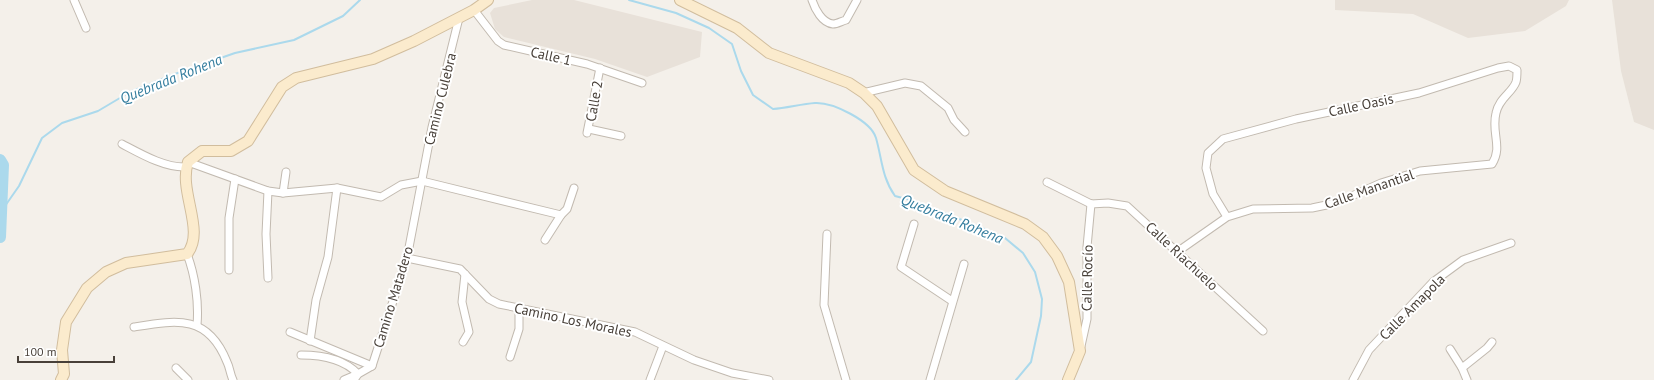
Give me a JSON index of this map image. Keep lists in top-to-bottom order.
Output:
{
  "streets": {
    "street": [
      "Calle 1",
      "Camino Culebra",
      "Calle 2",
      "Calle Oasis",
      "Calle Manantial",
      "Calle Riachuelo",
      "Calle Rocío",
      "Camino Matadero",
      "Calle Amapola",
      "Camino Los Morales"
    ]
  },
  "crossings": [
    ["Calle 1", "Calle 2"],
    ["Camino Culebra", "Camino Matadero"],
    ["Calle Oasis", "Calle Manantial"],
    ["Calle Manantial", "Calle Riachuelo"],
    ["Calle Riachuelo", "Calle Rocío"],
    ["Camino Matadero", "Camino Los Morales"]
  ],
  "water": ["Quebrada Rohena"],
  "scale_bar": "100 m"
}
